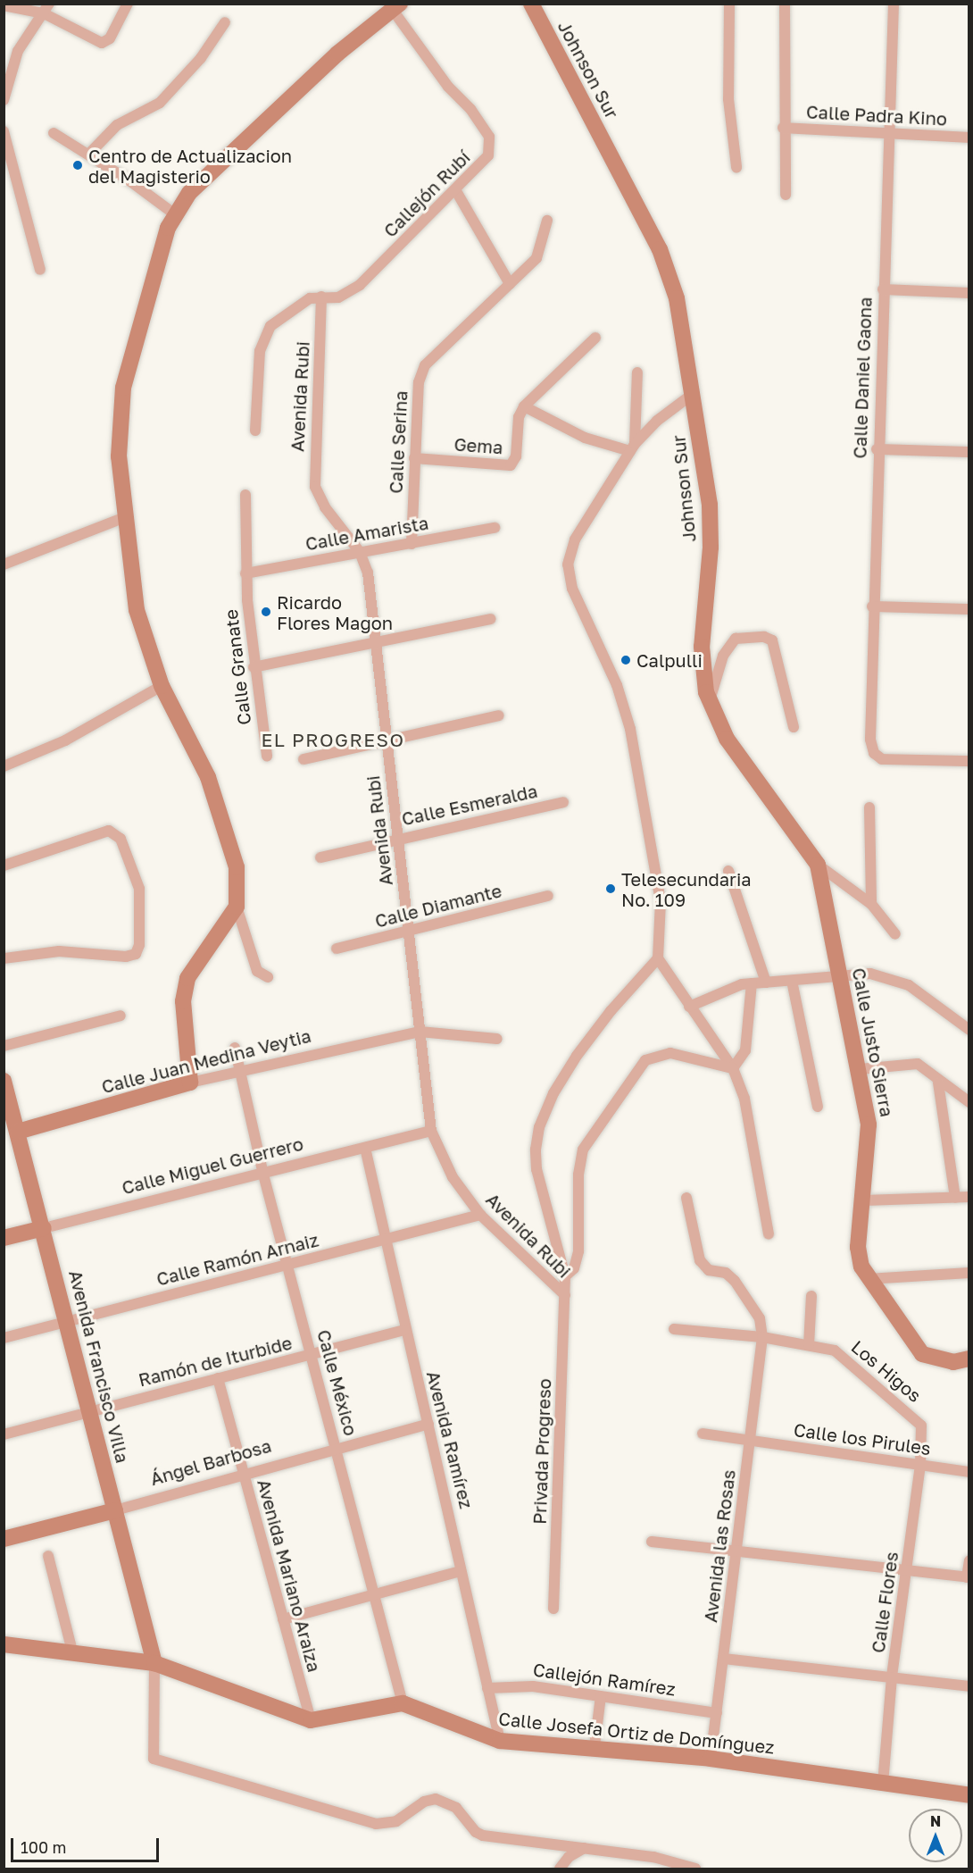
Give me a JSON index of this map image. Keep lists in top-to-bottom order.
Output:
{
  "streets": {
    "main road": [
      "Johnson Sur",
      "Calle Justo Sierra",
      "Calle Juan Medina Veytia",
      "Calle Miguel Guerrero",
      "Avenida Francisco Villa",
      "Ángel Barbosa",
      "Calle Josefa Ortiz de Domínguez"
    ],
    "street": [
      "Calle Padra Kino",
      "Callejón Rubí",
      "Calle Daniel Gaona",
      "Avenida Rubi",
      "Calle Serina",
      "Gema",
      "Calle Amarista",
      "Calle Granate",
      "Calle Esmeralda",
      "Calle Diamante",
      "Calle Ramón Arnaiz",
      "Ramón de Iturbide",
      "Los Higos",
      "Calle México",
      "Calle los Pirules",
      "Avenida Ramírez",
      "Privada Progreso",
      "Avenida las Rosas",
      "Avenida Mariano Araiza",
      "Calle Flores",
      "Callejón Ramírez"
    ]
  },
  "crossings": [
    ["Johnson Sur", "Calle Justo Sierra"],
    ["Calle Padra Kino", "Calle Daniel Gaona"],
    ["Callejón Rubí", "Avenida Rubi"],
    ["Avenida Rubi", "Calle Amarista"],
    ["Avenida Rubi", "Calle Esmeralda"],
    ["Avenida Rubi", "Calle Diamante"],
    ["Avenida Rubi", "Calle Juan Medina Veytia"],
    ["Avenida Rubi", "Calle Miguel Guerrero"],
    ["Avenida Rubi", "Calle Ramón Arnaiz"],
    ["Avenida Rubi", "Privada Progreso"],
    ["Calle Serina", "Gema"],
    ["Calle Serina", "Calle Amarista"],
    ["Calle Amarista", "Calle Granate"],
    ["Calle Juan Medina Veytia", "Avenida Francisco Villa"],
    ["Calle Juan Medina Veytia", "Calle México"],
    ["Calle Miguel Guerrero", "Avenida Francisco Villa"],
    ["Calle Miguel Guerrero", "Calle México"],
    ["Calle Miguel Guerrero", "Avenida Ramírez"],
    ["Calle Ramón Arnaiz", "Avenida Francisco Villa"],
    ["Calle Ramón Arnaiz", "Calle México"],
    ["Calle Ramón Arnaiz", "Avenida Ramírez"],
    ["Ramón de Iturbide", "Avenida Francisco Villa"],
    ["Ramón de Iturbide", "Calle México"],
    ["Ramón de Iturbide", "Avenida Ramírez"],
    ["Ramón de Iturbide", "Avenida Mariano Araiza"],
    ["Avenida Francisco Villa", "Ángel Barbosa"],
    ["Los Higos", "Avenida las Rosas"],
    ["Los Higos", "Calle Flores"],
    ["Calle México", "Ángel Barbosa"],
    ["Calle México", "Calle Josefa Ortiz de Domínguez"],
    ["Calle los Pirules", "Avenida las Rosas"],
    ["Calle los Pirules", "Calle Flores"],
    ["Avenida Ramírez", "Ángel Barbosa"],
    ["Avenida Ramírez", "Callejón Ramírez"],
    ["Avenida Ramírez", "Calle Josefa Ortiz de Domínguez"],
    ["Ángel Barbosa", "Avenida Mariano Araiza"],
    ["Avenida las Rosas", "Callejón Ramírez"],
    ["Avenida las Rosas", "Calle Josefa Ortiz de Domínguez"],
    ["Calle Flores", "Calle Josefa Ortiz de Domínguez"]
  ],
  "districts": ["EL PROGRESO"],
  "places": [
    "Centro de Actualizacion del Magisterio",
    "Ricardo Flores Magon",
    "Calpulli",
    "Telesecundaria No. 109"
  ],
  "scale_bar": "100 m",
  "north": "top"
}
